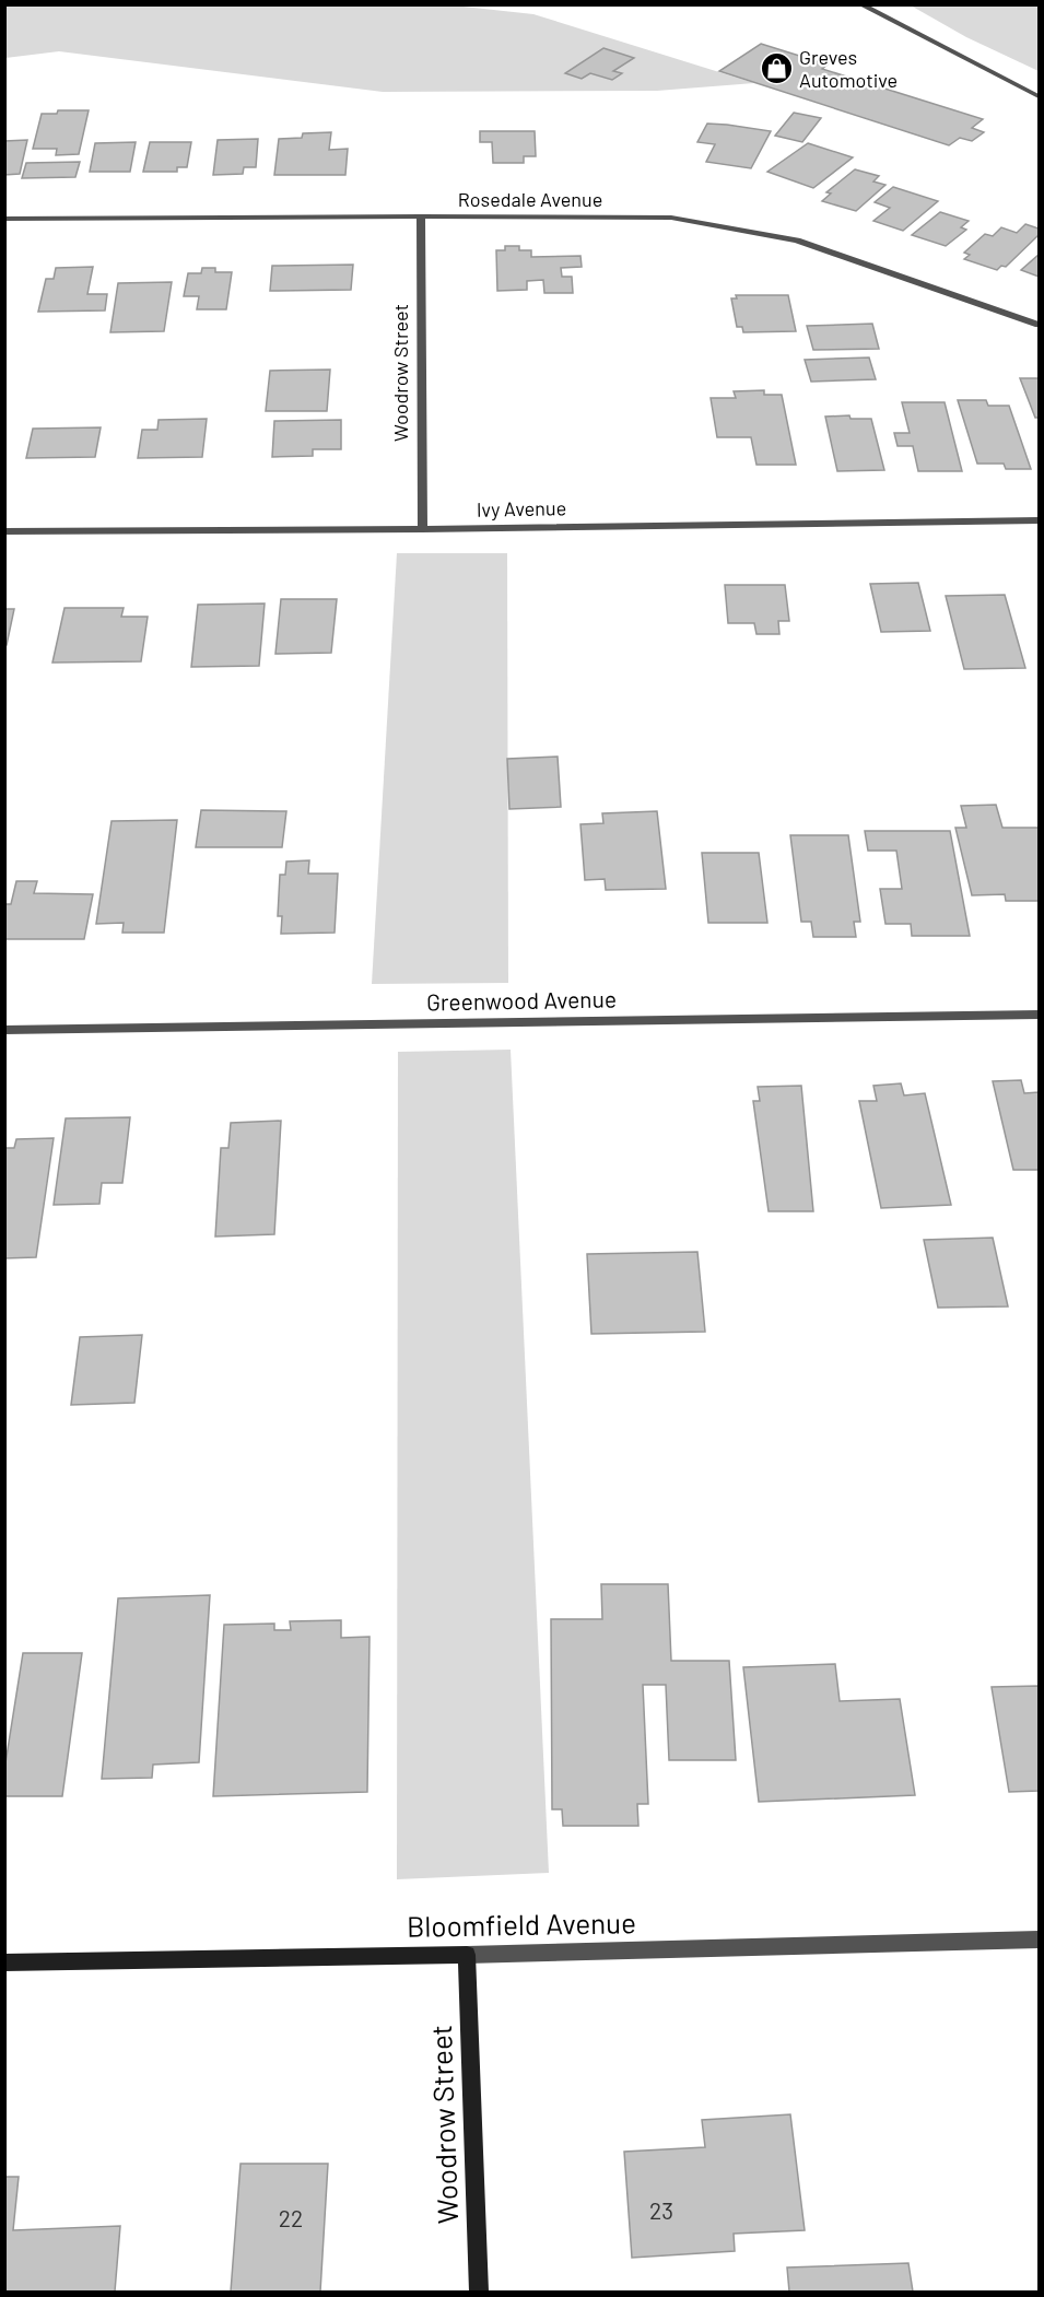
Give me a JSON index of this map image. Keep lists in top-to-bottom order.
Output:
{
  "streets": {
    "street": [
      "Rosedale Avenue",
      "Woodrow Street",
      "Ivy Avenue",
      "Greenwood Avenue",
      "Bloomfield Avenue"
    ]
  },
  "crossings": [
    ["Rosedale Avenue", "Woodrow Street"],
    ["Woodrow Street", "Ivy Avenue"],
    ["Woodrow Street", "Bloomfield Avenue"]
  ],
  "places": {
    "shop": ["Greves Automotive"]
  },
  "house_numbers": ["23", "22"]
}
